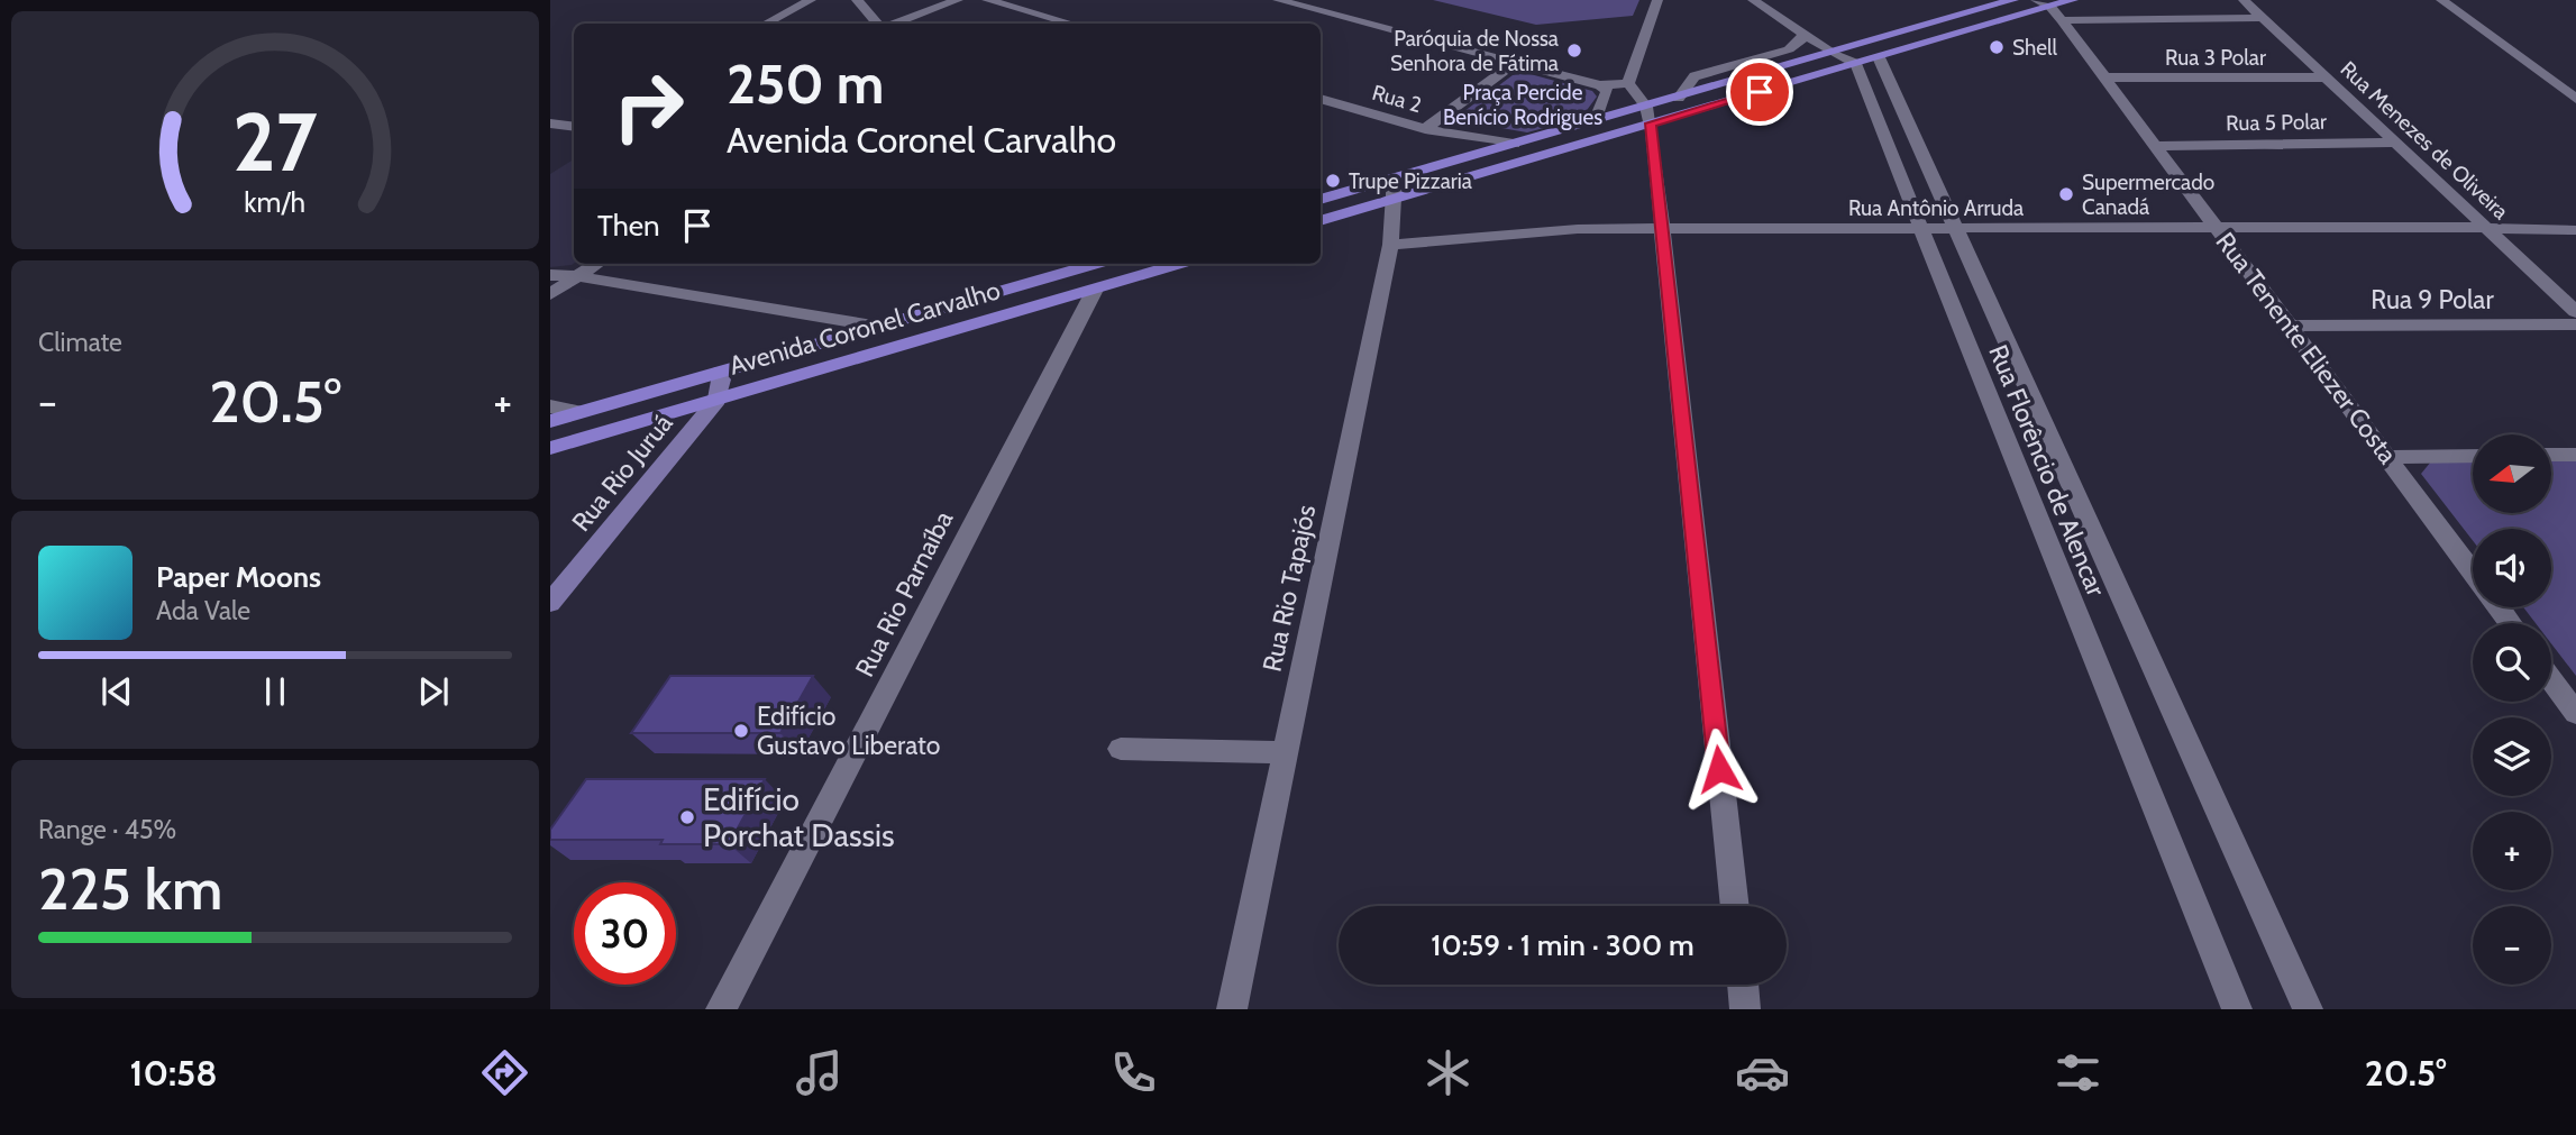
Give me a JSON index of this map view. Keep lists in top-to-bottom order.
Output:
{
  "streets": {
    "main road": ["Avenida Coronel Carvalho", "Rua Rio Juruá"],
    "street": [
      "Rua 3 Polar",
      "Rua 2",
      "Rua 5 Polar",
      "Rua Menezes de Oliveira",
      "Rua Antônio Arruda",
      "Rua 9 Polar",
      "Rua Tenente Eliezer Costa",
      "Rua Florêncio de Alencar",
      "Rua Rio Tapajós",
      "Rua Rio Parnaíba"
    ]
  },
  "crossings": [
    ["Rua 3 Polar", "Rua Menezes de Oliveira"],
    ["Rua 3 Polar", "Rua Tenente Eliezer Costa"],
    ["Rua 5 Polar", "Rua Menezes de Oliveira"],
    ["Rua 5 Polar", "Rua Tenente Eliezer Costa"],
    ["Rua Menezes de Oliveira", "Rua Antônio Arruda"],
    ["Rua Antônio Arruda", "Rua Tenente Eliezer Costa"],
    ["Rua Antônio Arruda", "Rua Florêncio de Alencar"],
    ["Rua Antônio Arruda", "Rua Rio Tapajós"],
    ["Rua 9 Polar", "Rua Tenente Eliezer Costa"],
    ["Avenida Coronel Carvalho", "Rua Rio Juruá"],
    ["Avenida Coronel Carvalho", "Rua Rio Parnaíba"]
  ],
  "parks": ["Praça Percide Benício Rodrigues"],
  "places": [
    "Shell",
    "Paróquia de Nossa Senhora de Fátima",
    "Trupe Pizzaria",
    "Supermercado Canadá",
    "Edifício Gustavo Liberato",
    "Edifício Porchat Dassis"
  ],
  "north": "left",
  "page": {
    "turn": ["250 m", "Avenida Coronel Carvalho"],
    "then": "Then",
    "tile": [
      "Climate",
      ["Range · 45%", "225 km"]
    ],
    "heat": ["−", "20.5°", "+"],
    "map_buttons": ["+", "−"],
    "song": ["Paper Moons", "Ada Vale"],
    "limit": "30",
    "trip": "10:59 · 1 min · 300 m",
    "tabs": ["10:58", "20.5°"],
    "gauge": ["27", "km/h"]
  }
}
